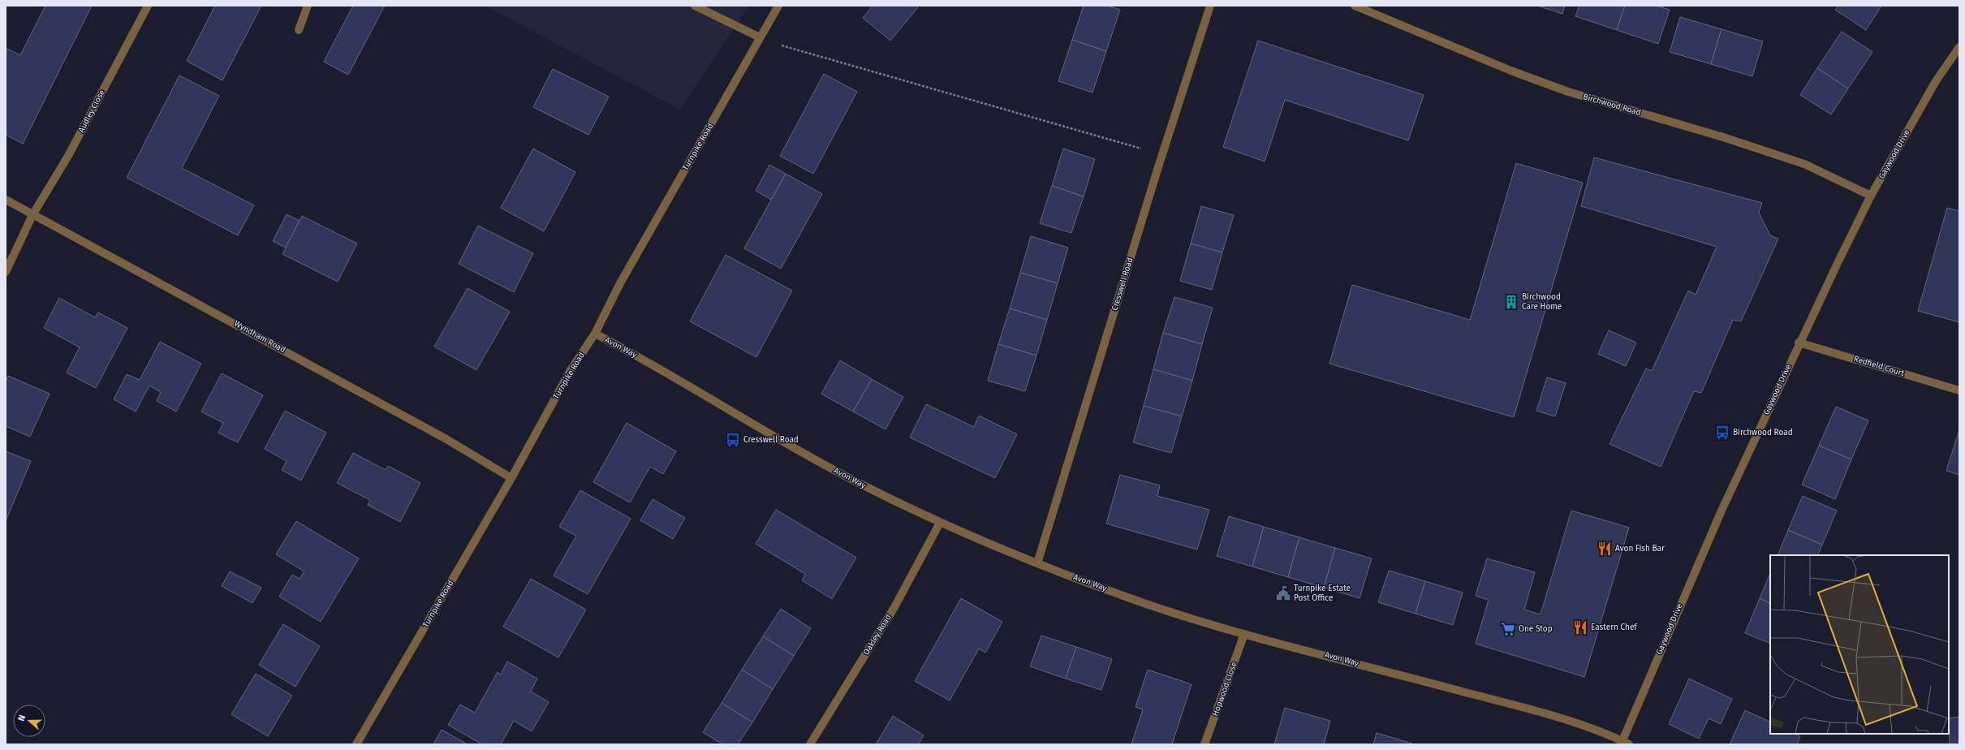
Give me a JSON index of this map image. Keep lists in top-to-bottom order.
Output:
{
  "streets": {
    "street": [
      "Birchwood Road",
      "Audley Close",
      "Turnpike Road",
      "Gaywood Drive",
      "Cresswell Road",
      "Wyndham Road",
      "Avon Way",
      "Redfield Court",
      "Oakley Road",
      "Hopwood Close"
    ]
  },
  "crossings": [
    ["Birchwood Road", "Gaywood Drive"],
    ["Audley Close", "Wyndham Road"],
    ["Turnpike Road", "Wyndham Road"],
    ["Turnpike Road", "Avon Way"],
    ["Gaywood Drive", "Avon Way"],
    ["Gaywood Drive", "Redfield Court"],
    ["Cresswell Road", "Avon Way"],
    ["Avon Way", "Oakley Road"],
    ["Avon Way", "Hopwood Close"]
  ],
  "places": {
    "building": ["Birchwood Care Home"],
    "bus stop": ["Birchwood Road", "Cresswell Road"],
    "restaurant": ["Avon Fish Bar", "Eastern Chef"],
    "public building": ["Turnpike Estate Post Office"],
    "supermarket": ["One Stop"]
  },
  "north": "left"
}
